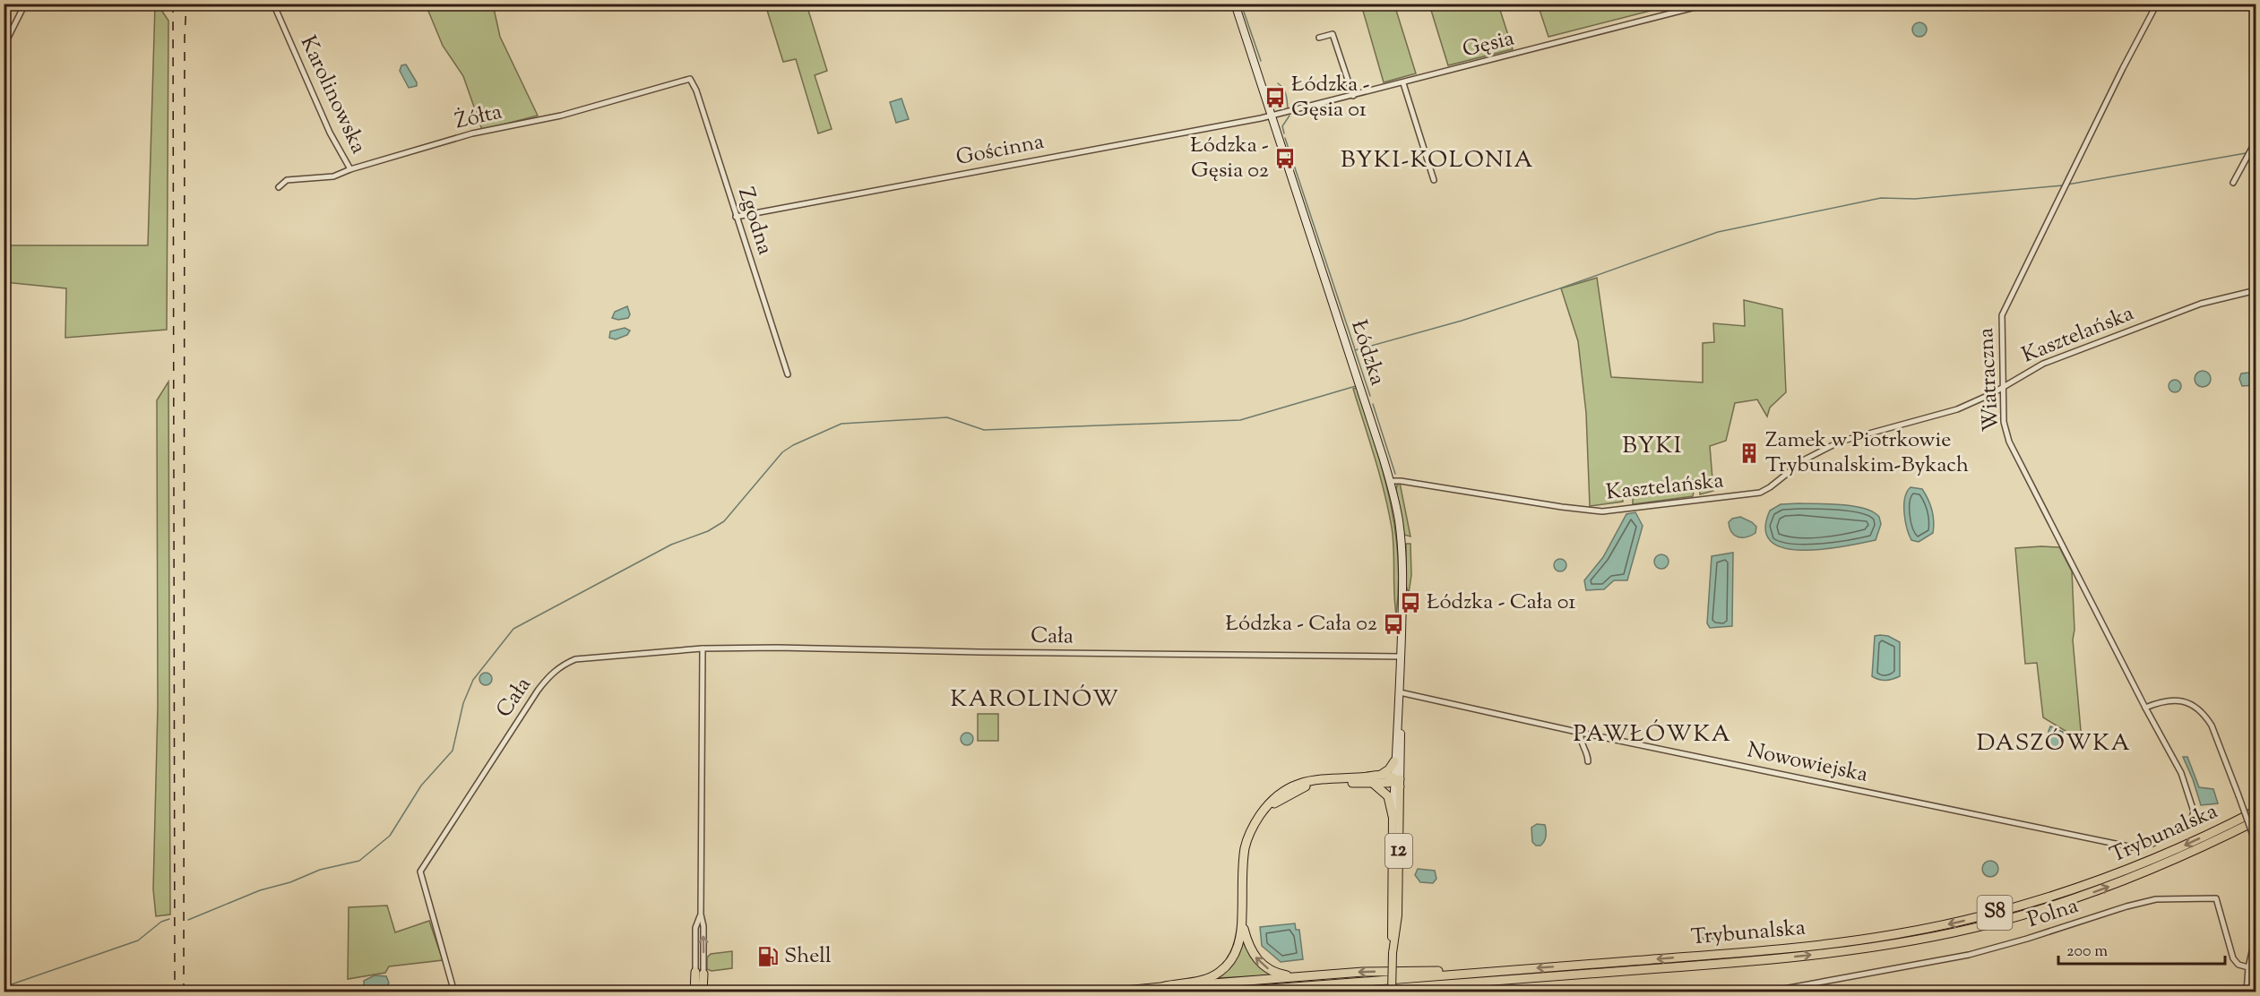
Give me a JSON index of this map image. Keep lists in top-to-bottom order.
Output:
{
  "streets": {
    "highway": ["Trybunalska", "12", "S8"],
    "main road": ["Łódzka"],
    "street": [
      "Gęsia",
      "Karolinowska",
      "Żółta",
      "Gościnna",
      "Zgodna",
      "Kasztelańska",
      "Wiatraczna",
      "Cała",
      "Nowowiejska",
      "Polna"
    ]
  },
  "crossings": [
    ["Gęsia", "Gościnna"],
    ["Gęsia", "Łódzka"],
    ["Karolinowska", "Żółta"],
    ["Żółta", "Zgodna"],
    ["Gościnna", "Zgodna"],
    ["Gościnna", "Łódzka"],
    ["Kasztelańska", "Łódzka"],
    ["Kasztelańska", "Wiatraczna"],
    ["Łódzka", "Cała"],
    ["Łódzka", "Nowowiejska"],
    ["Łódzka", "Trybunalska"],
    ["Łódzka", "12"],
    ["Wiatraczna", "Nowowiejska"]
  ],
  "districts": [
    "BYKI-KOLONIA",
    "BYKI",
    "KAROLINÓW",
    "PAWŁÓWKA",
    "DASZÓWKA"
  ],
  "places": {
    "bus stop": [
      "Łódzka - Gęsia 01",
      "Łódzka - Gęsia 02",
      "Łódzka - Cała 01",
      "Łódzka - Cała 02"
    ],
    "building": ["Zamek w Piotrkowie Trybunalskim-Bykach"],
    "fuel station": ["Shell"]
  },
  "scale_bar": "200 m"
}
